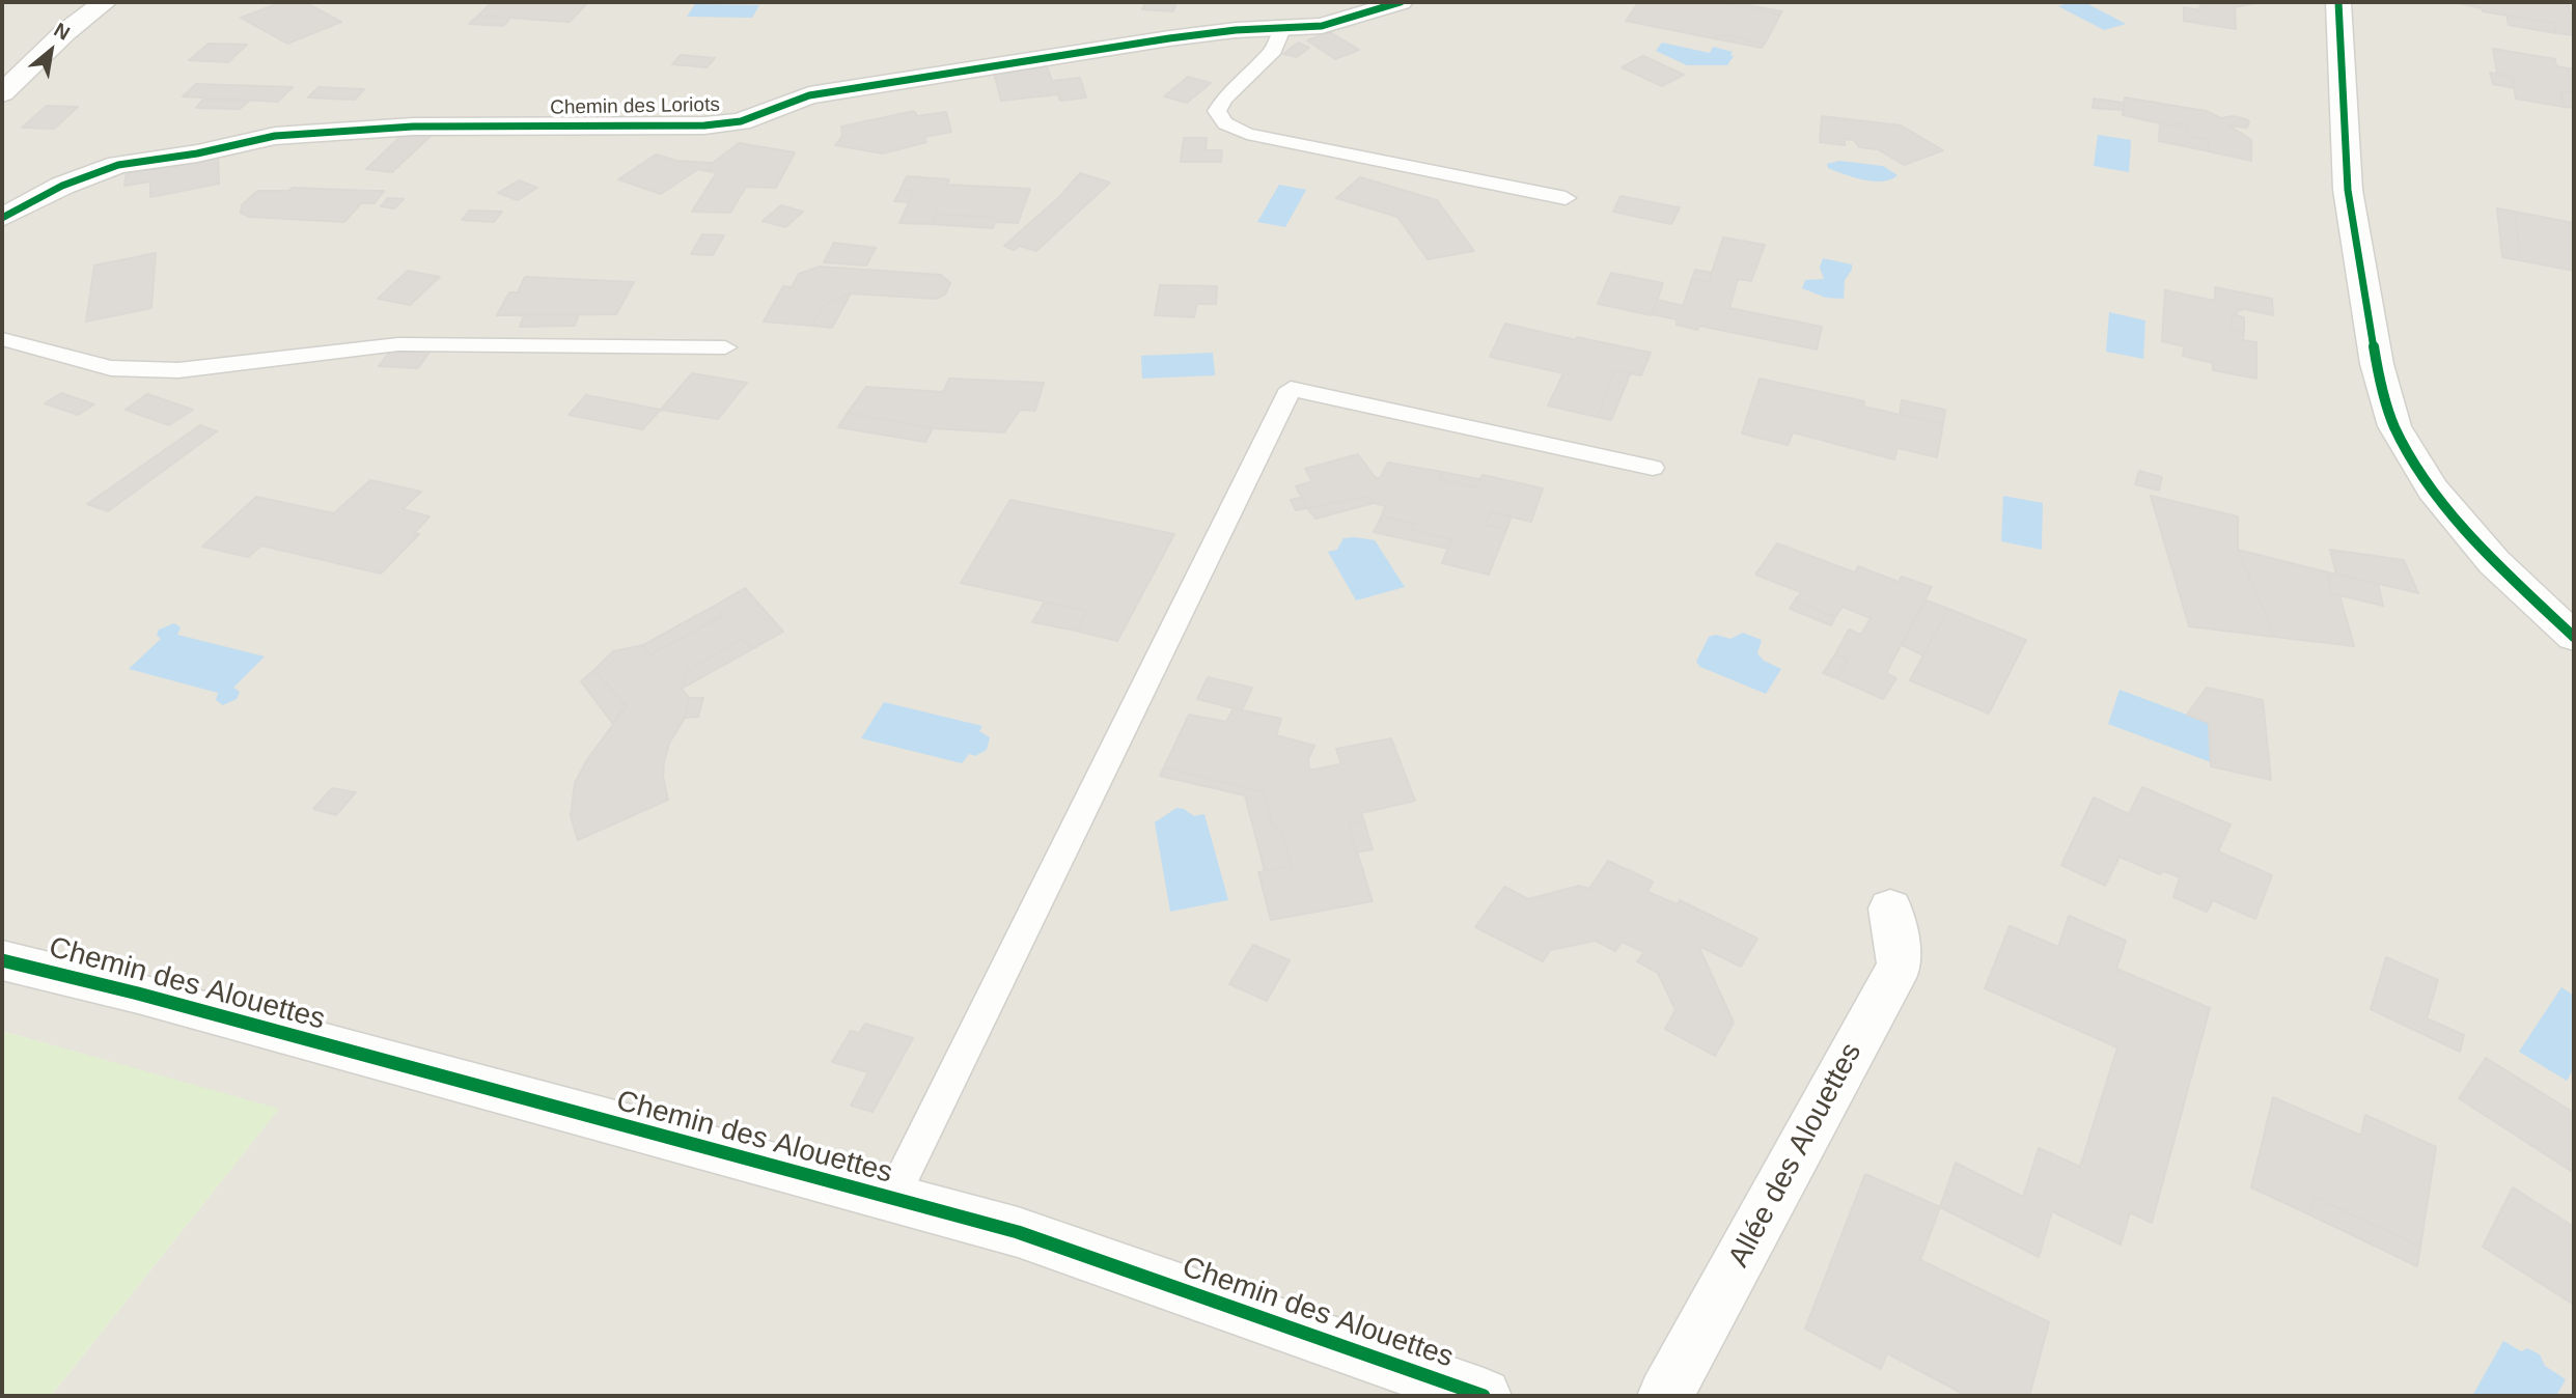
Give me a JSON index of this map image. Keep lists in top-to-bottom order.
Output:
{
  "streets": {
    "street": ["Chemin des Loriots", "Chemin des Alouettes", "Allée des Alouettes"]
  },
  "north": "top right"
}
